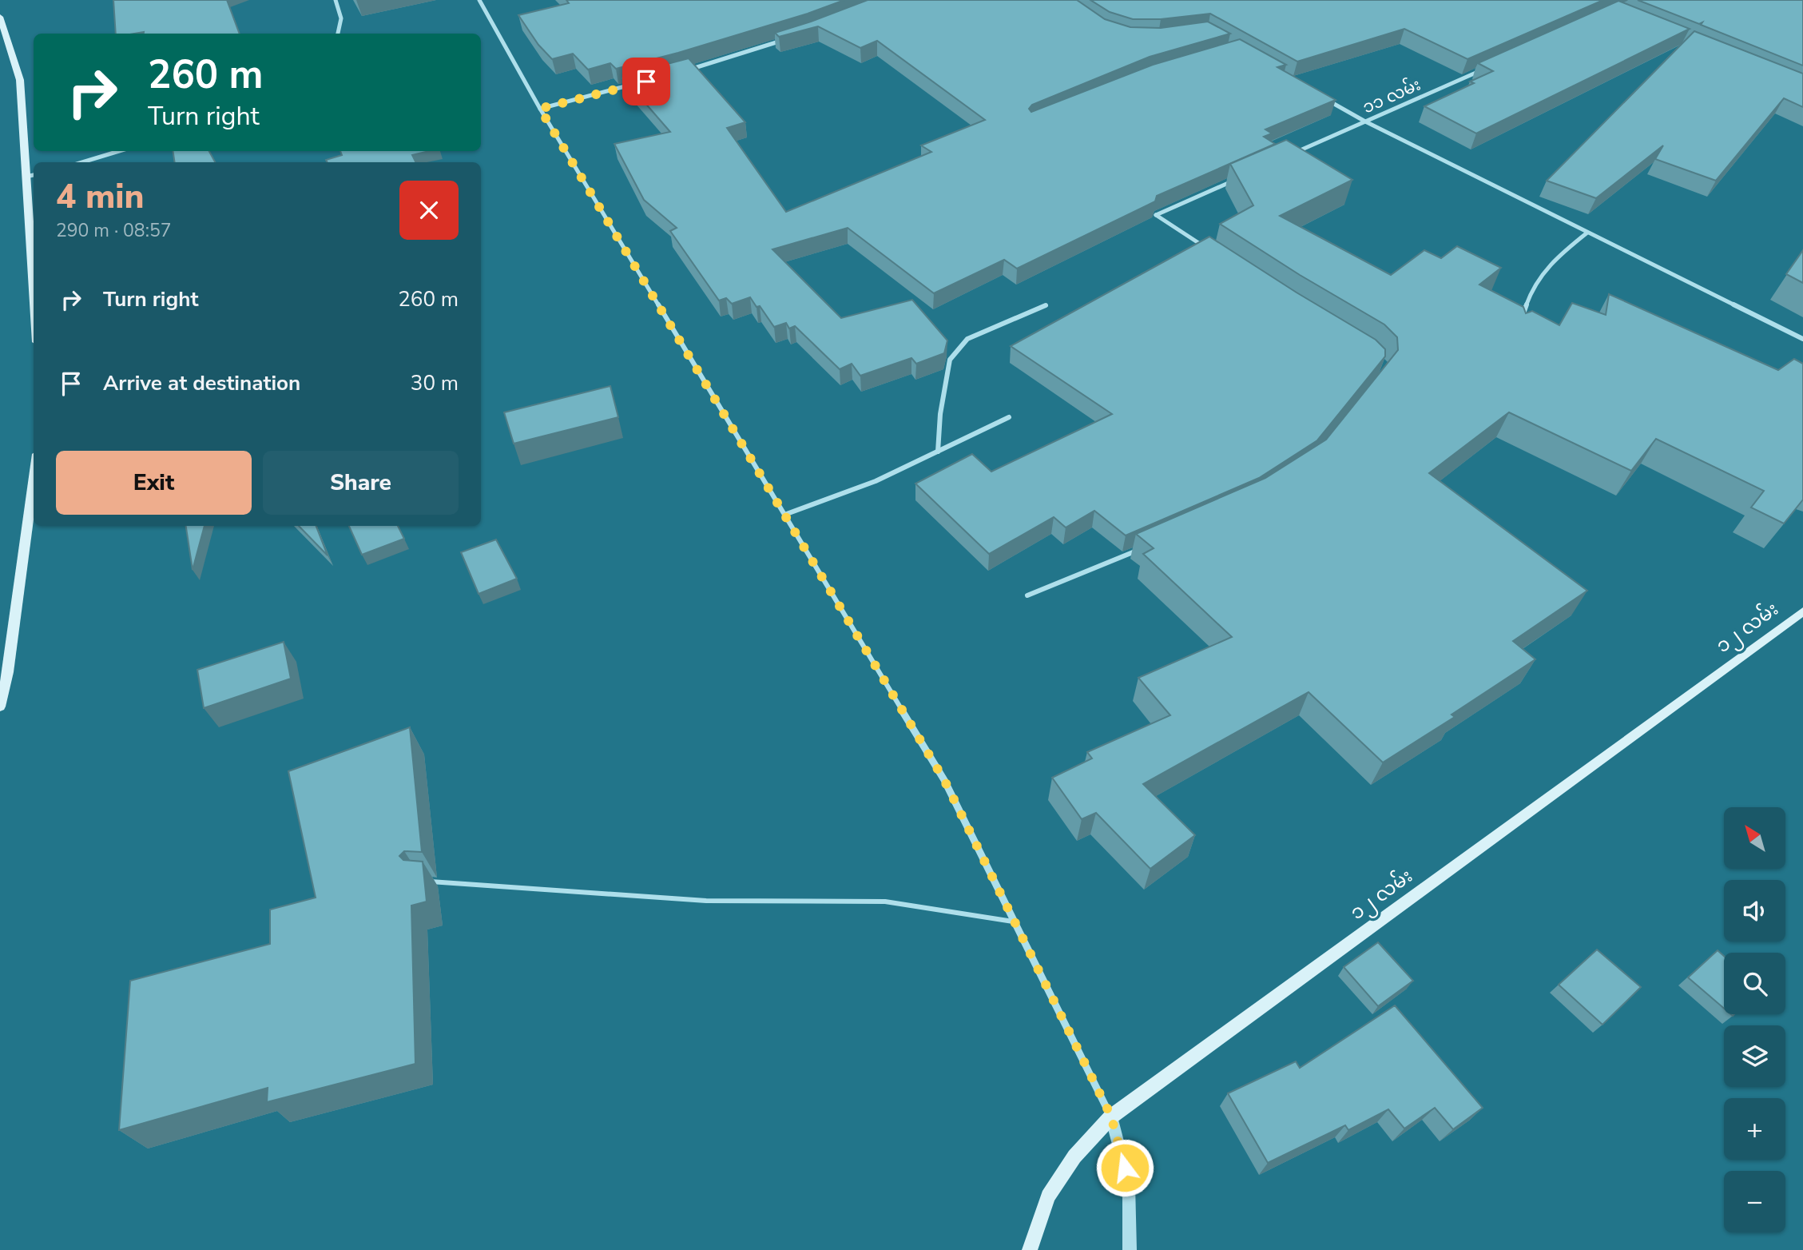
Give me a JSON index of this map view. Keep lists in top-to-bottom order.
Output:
{
  "streets": {
    "main road": ["၁၂ လမ်း"],
    "street": ["၁၁ လမ်း"]
  },
  "north": "top left",
  "page": {
    "turn": ["260 m", "Turn right"],
    "heading": ["4 min", "290 m · 08:57"],
    "list": [
      {
        "name": "Turn right",
        "value": "260 m"
      },
      {
        "name": "Arrive at destination",
        "value": "30 m"
      }
    ],
    "buttons": ["Exit", "Share"],
    "map_buttons": ["+", "−"]
  }
}
